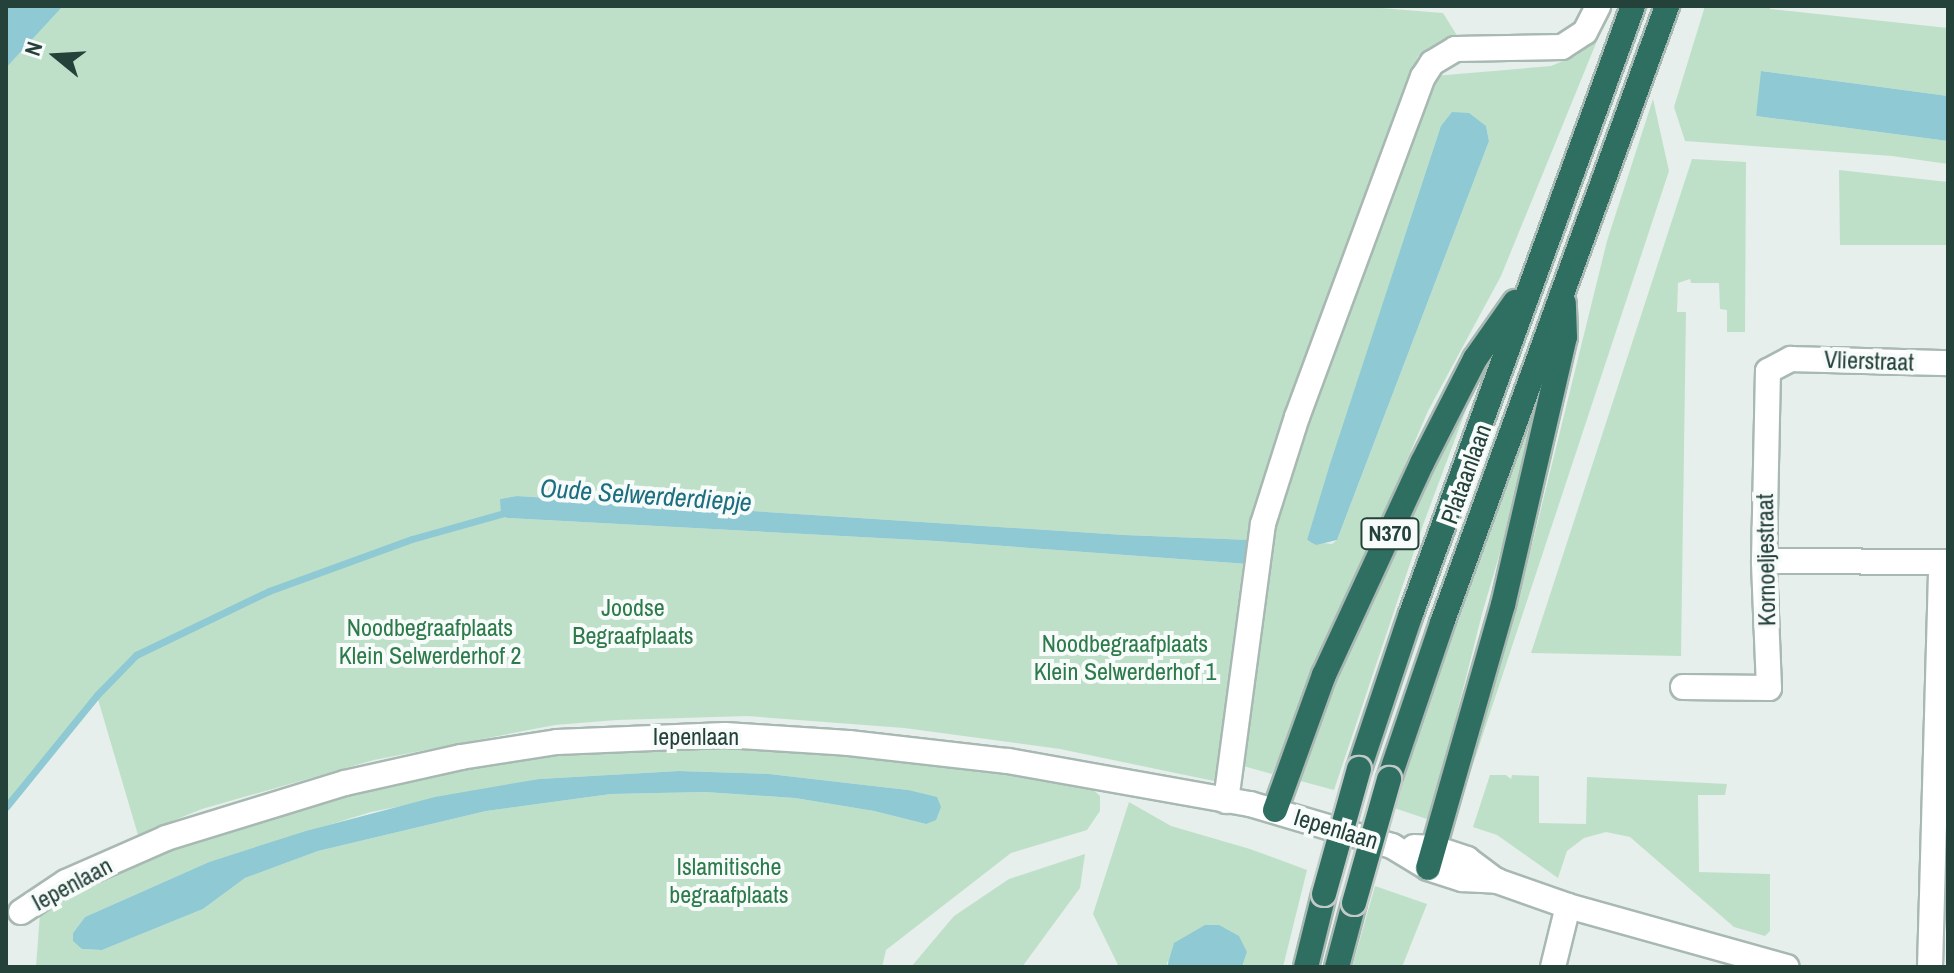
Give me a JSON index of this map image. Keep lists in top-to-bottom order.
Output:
{
  "streets": {
    "highway": ["Plataanlaan", "N370"],
    "street": ["Vlierstraat", "Kornoeljestraat", "Iepenlaan"]
  },
  "crossings": [
    ["Vlierstraat", "Kornoeljestraat"],
    ["Plataanlaan", "N370"],
    ["N370", "Iepenlaan"]
  ],
  "water": ["Oude Selwerderdiepje"],
  "parks": [
    "Joodse Begraafplaats",
    "Noodbegraafplaats Klein Selwerderhof 2",
    "Noodbegraafplaats Klein Selwerderhof 1",
    "Islamitische begraafplaats"
  ],
  "north": "left"
}
